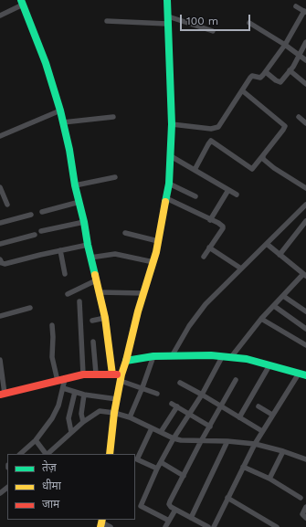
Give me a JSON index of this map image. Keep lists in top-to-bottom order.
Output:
{
  "legend": ["तेज़", "धीमा", "जाम"],
  "scale_bar": "100 m"
}
